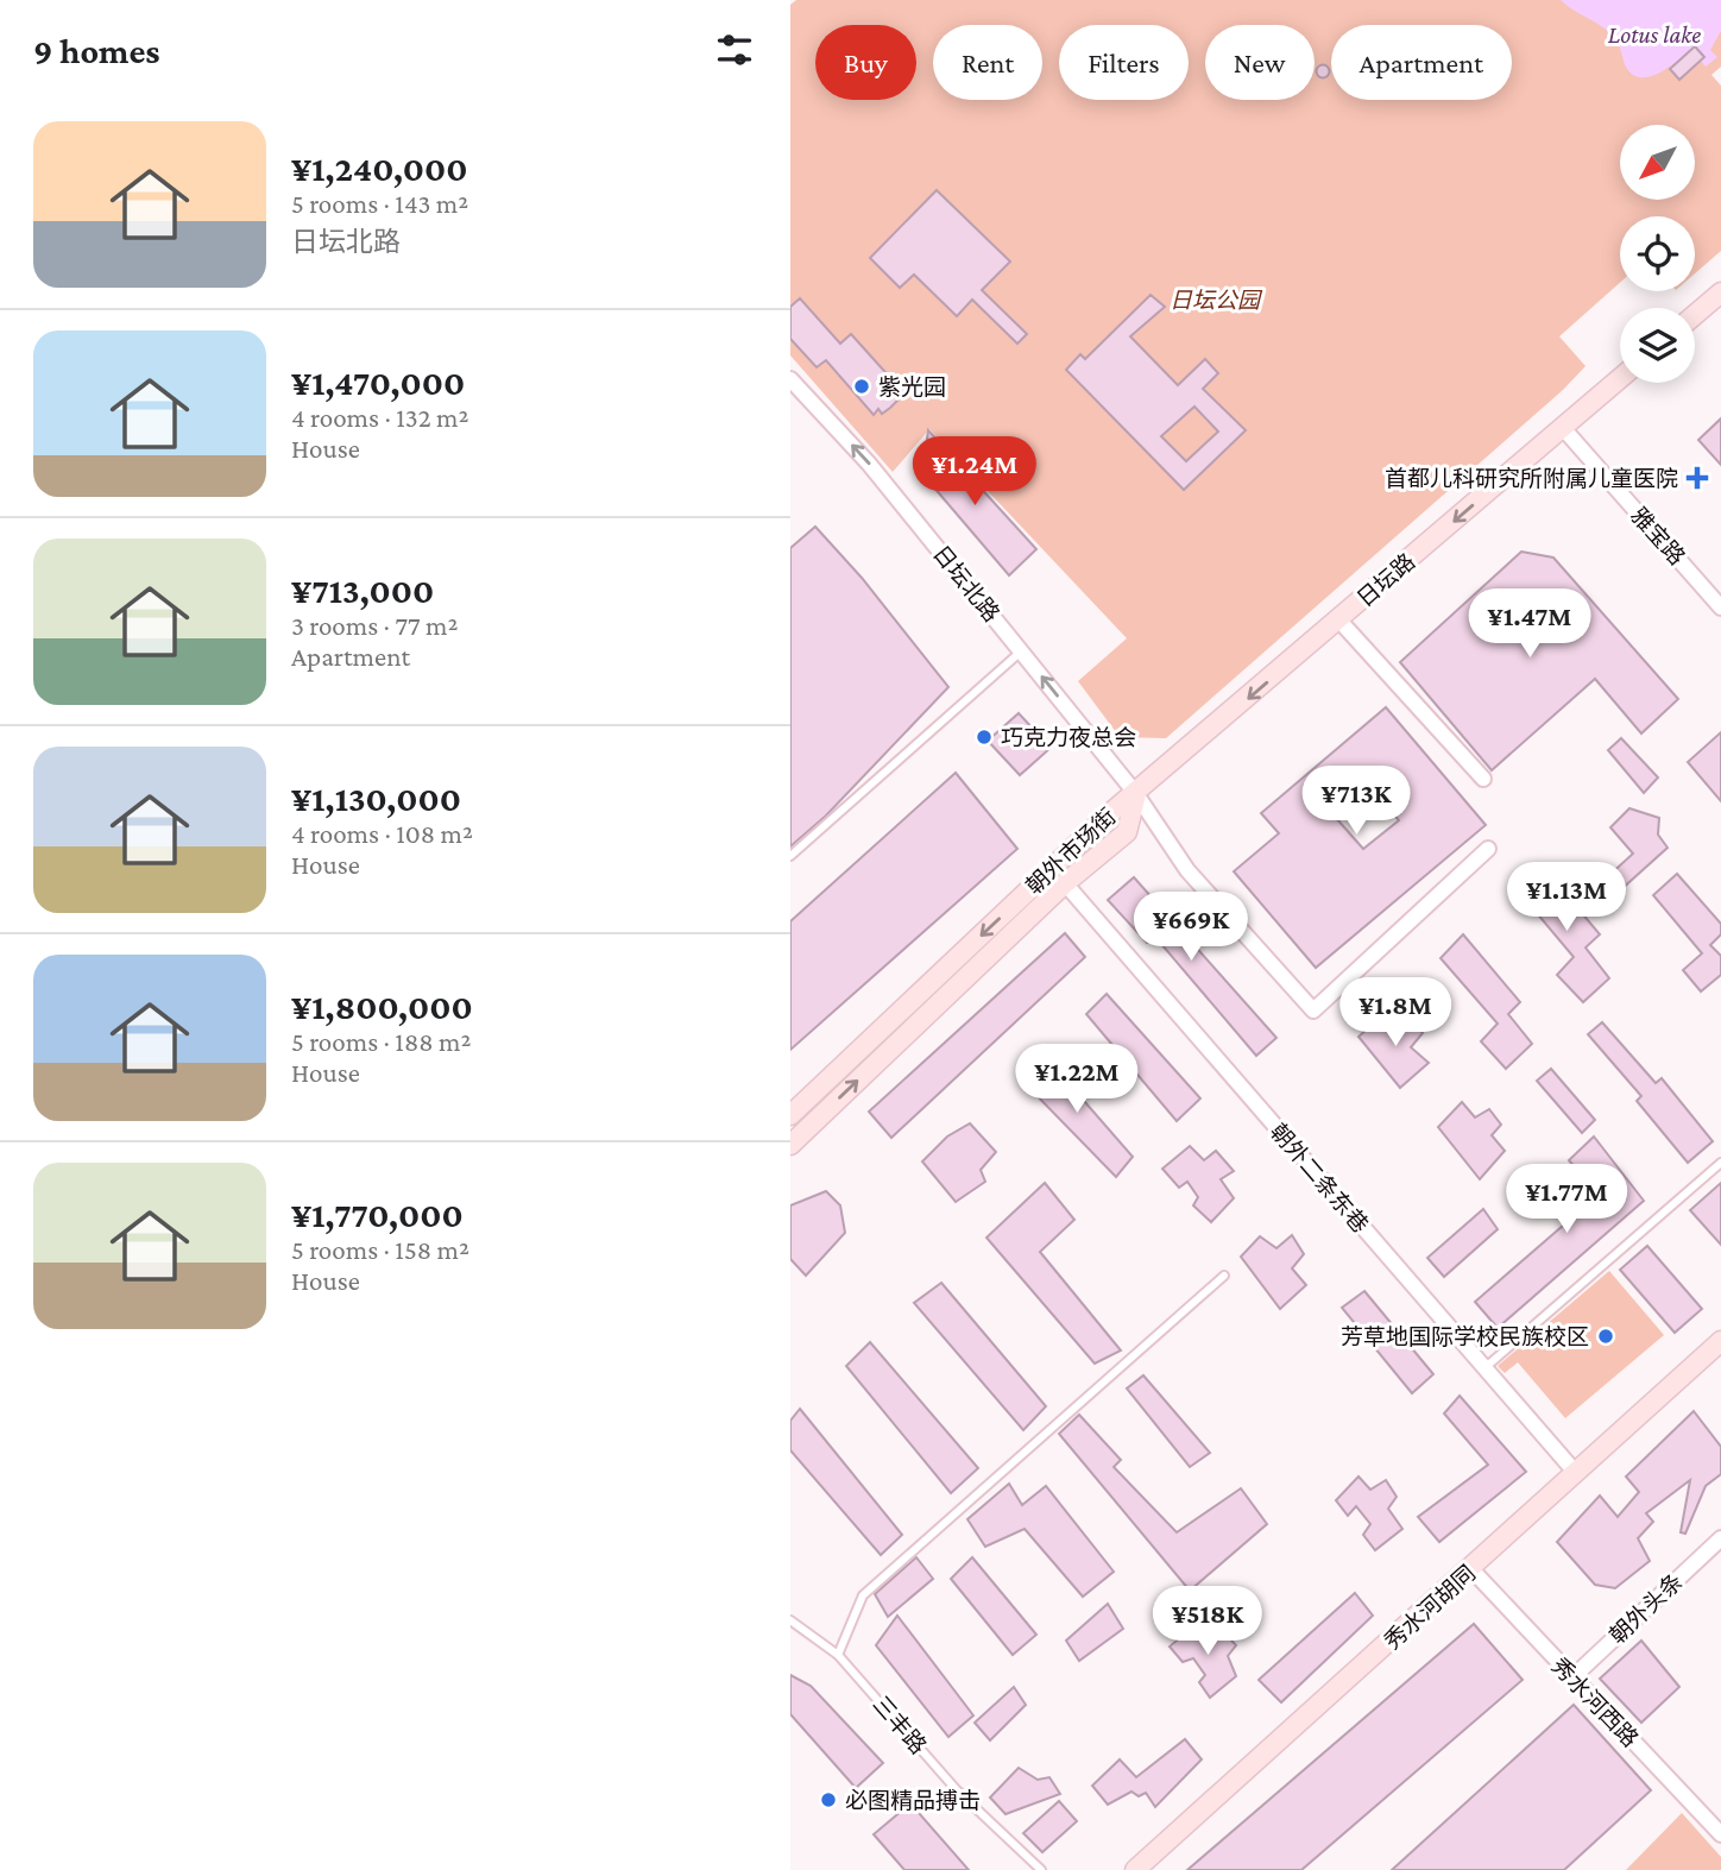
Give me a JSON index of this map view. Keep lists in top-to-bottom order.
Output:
{
  "streets": {
    "street": [
      "雅宝路",
      "日坛路",
      "日坛北路",
      "朝外市场街",
      "朝外二条东巷",
      "秀水河胡同",
      "朝外头条",
      "秀水河西路"
    ],
    "lane": ["三丰路"]
  },
  "crossings": [
    ["雅宝路", "日坛路"],
    ["日坛路", "日坛北路"],
    ["日坛路", "朝外市场街"],
    ["日坛北路", "朝外市场街"],
    ["朝外市场街", "朝外二条东巷"],
    ["朝外二条东巷", "秀水河胡同"],
    ["秀水河胡同", "秀水河西路"],
    ["朝外头条", "秀水河西路"]
  ],
  "one_way": ["日坛路", "日坛北路"],
  "water": ["Lotus lake"],
  "parks": ["日坛公园"],
  "places": {
    "other": [
      "紫光园",
      "巧克力夜总会",
      "芳草地国际学校民族校区",
      "必图精品搏击"
    ],
    "health": ["首都儿科研究所附属儿童医院"]
  },
  "north": "bottom left",
  "page": {
    "heading": "9 homes",
    "chip": [
      "Buy",
      "Rent",
      "Filters",
      "New",
      "Apartment"
    ],
    "list": [
      {
        "name": "¥1,240,000",
        "note": "5 rooms · 143 m² · 日坛北路"
      },
      {
        "name": "¥1,470,000",
        "note": "4 rooms · 132 m² · House"
      },
      {
        "name": "¥713,000",
        "note": "3 rooms · 77 m² · Apartment"
      },
      {
        "name": "¥1,130,000",
        "note": "4 rooms · 108 m² · House"
      },
      {
        "name": "¥1,800,000",
        "note": "5 rooms · 188 m² · House"
      },
      {
        "name": "¥1,770,000",
        "note": "5 rooms · 158 m² · House"
      }
    ],
    "price": [
      "¥1.24M",
      "¥1.47M",
      "¥713K",
      "¥1.13M",
      "¥669K",
      "¥1.8M",
      "¥1.22M",
      "¥1.77M",
      "¥518K"
    ]
  }
}
